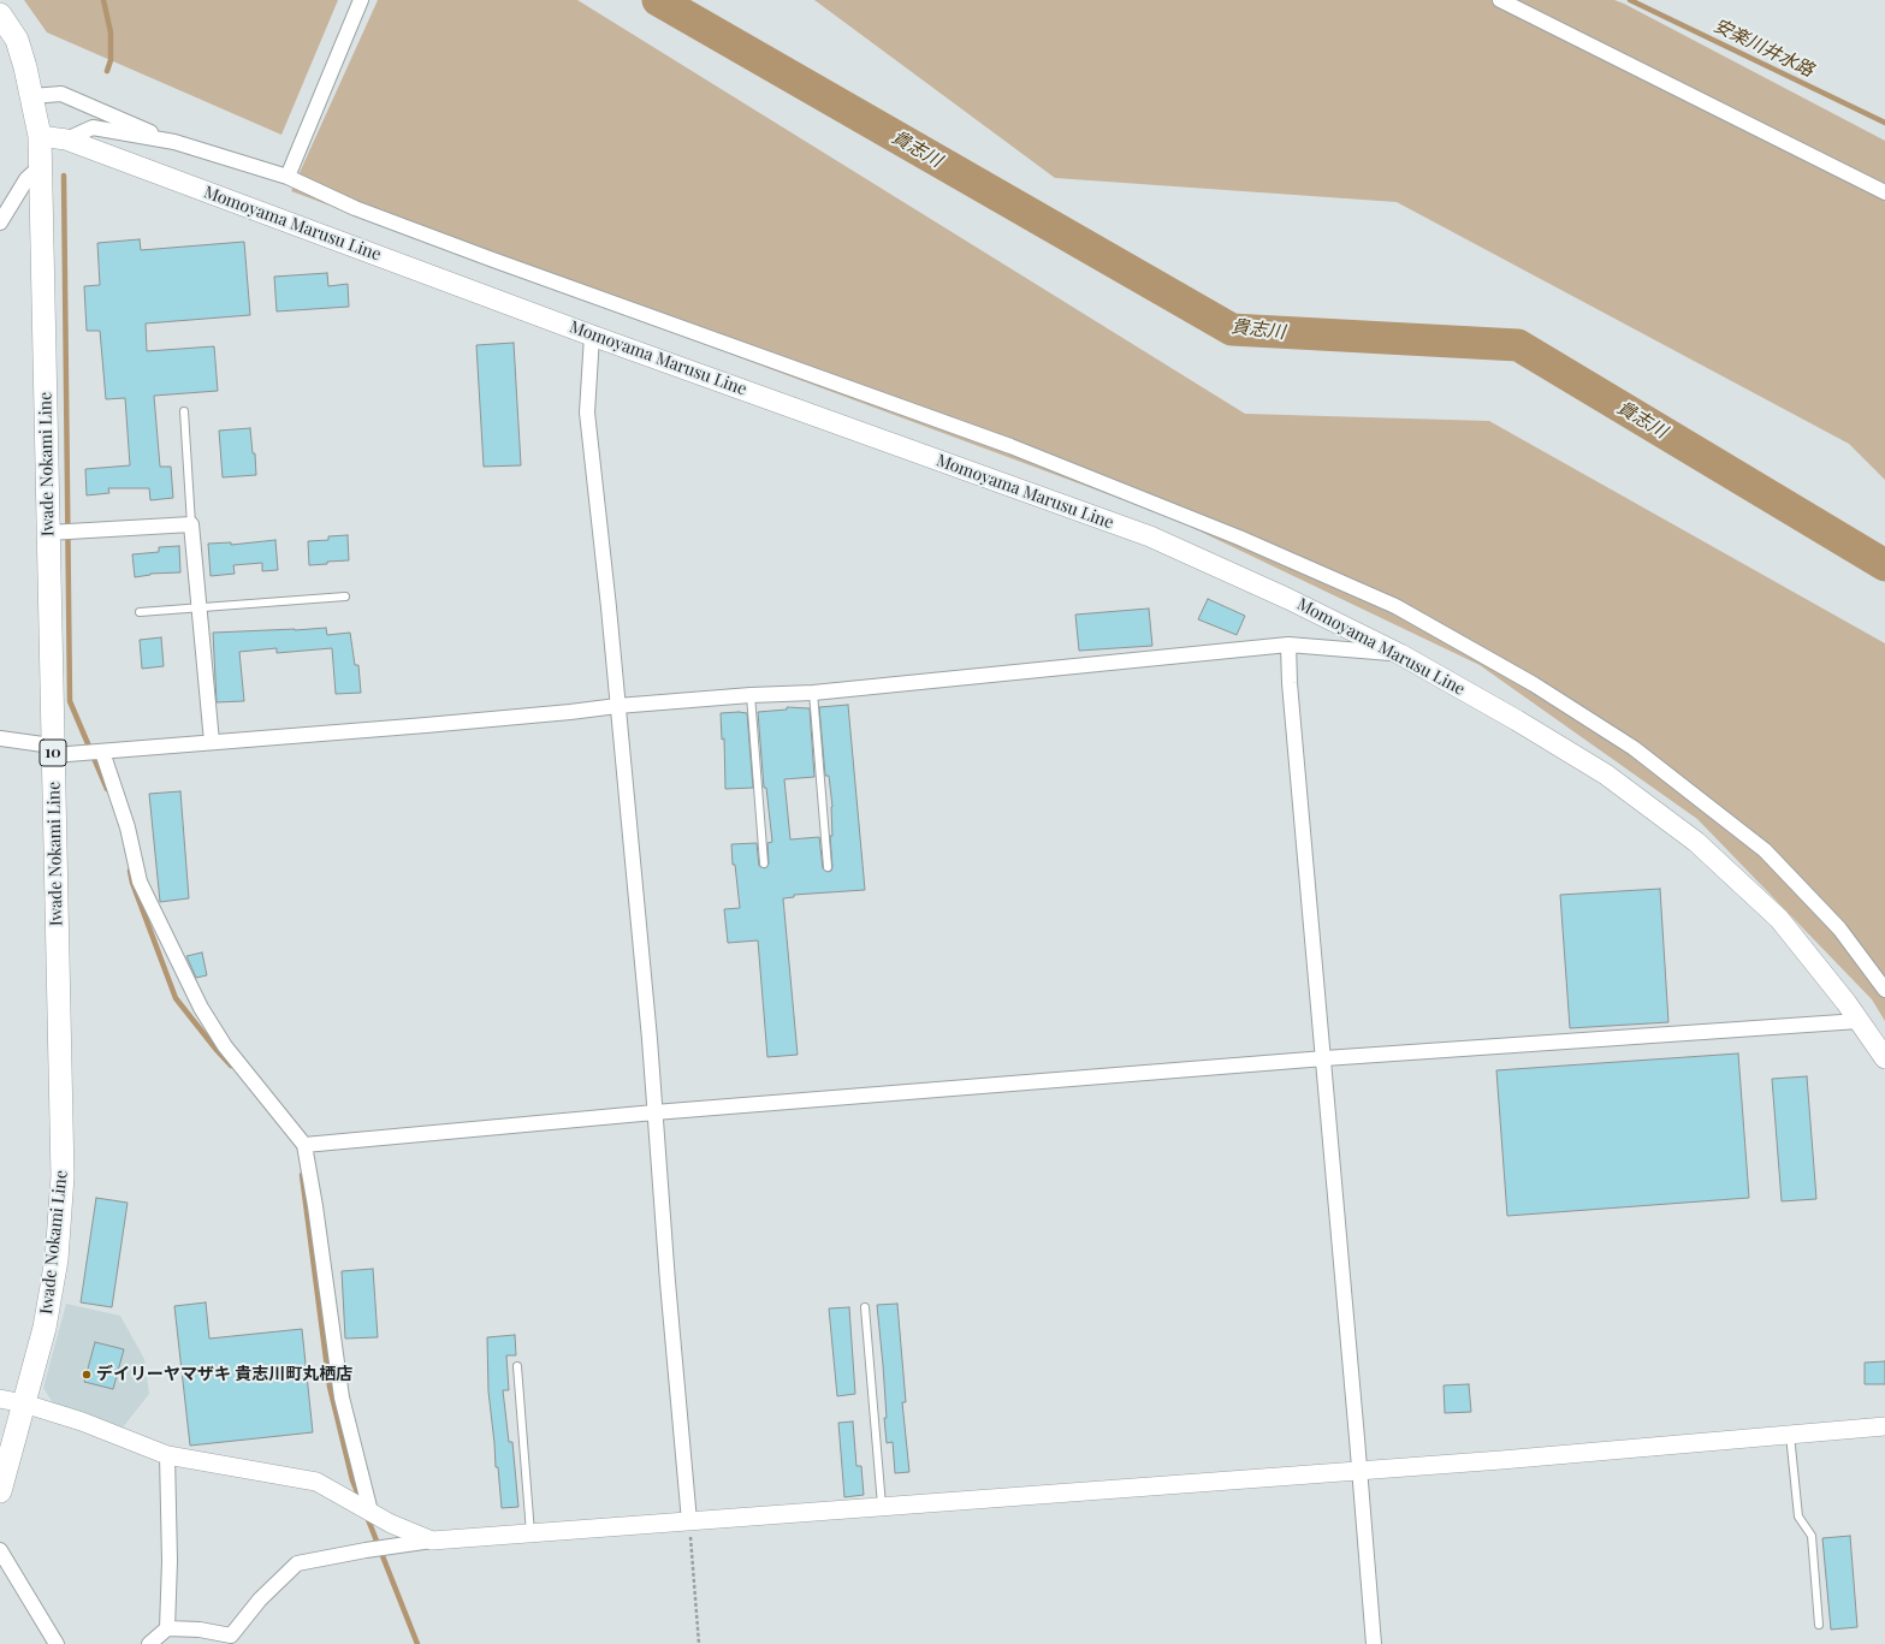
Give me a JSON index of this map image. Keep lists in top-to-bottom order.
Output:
{
  "streets": {
    "main road": ["Momoyama Marusu Line", "Iwade Nokami Line", "10"]
  },
  "crossings": [
    ["Momoyama Marusu Line", "Iwade Nokami Line"]
  ],
  "water": ["安楽川井水路", "貴志川"],
  "places": ["デイリーヤマザキ 貴志川町丸栖店"]
}
